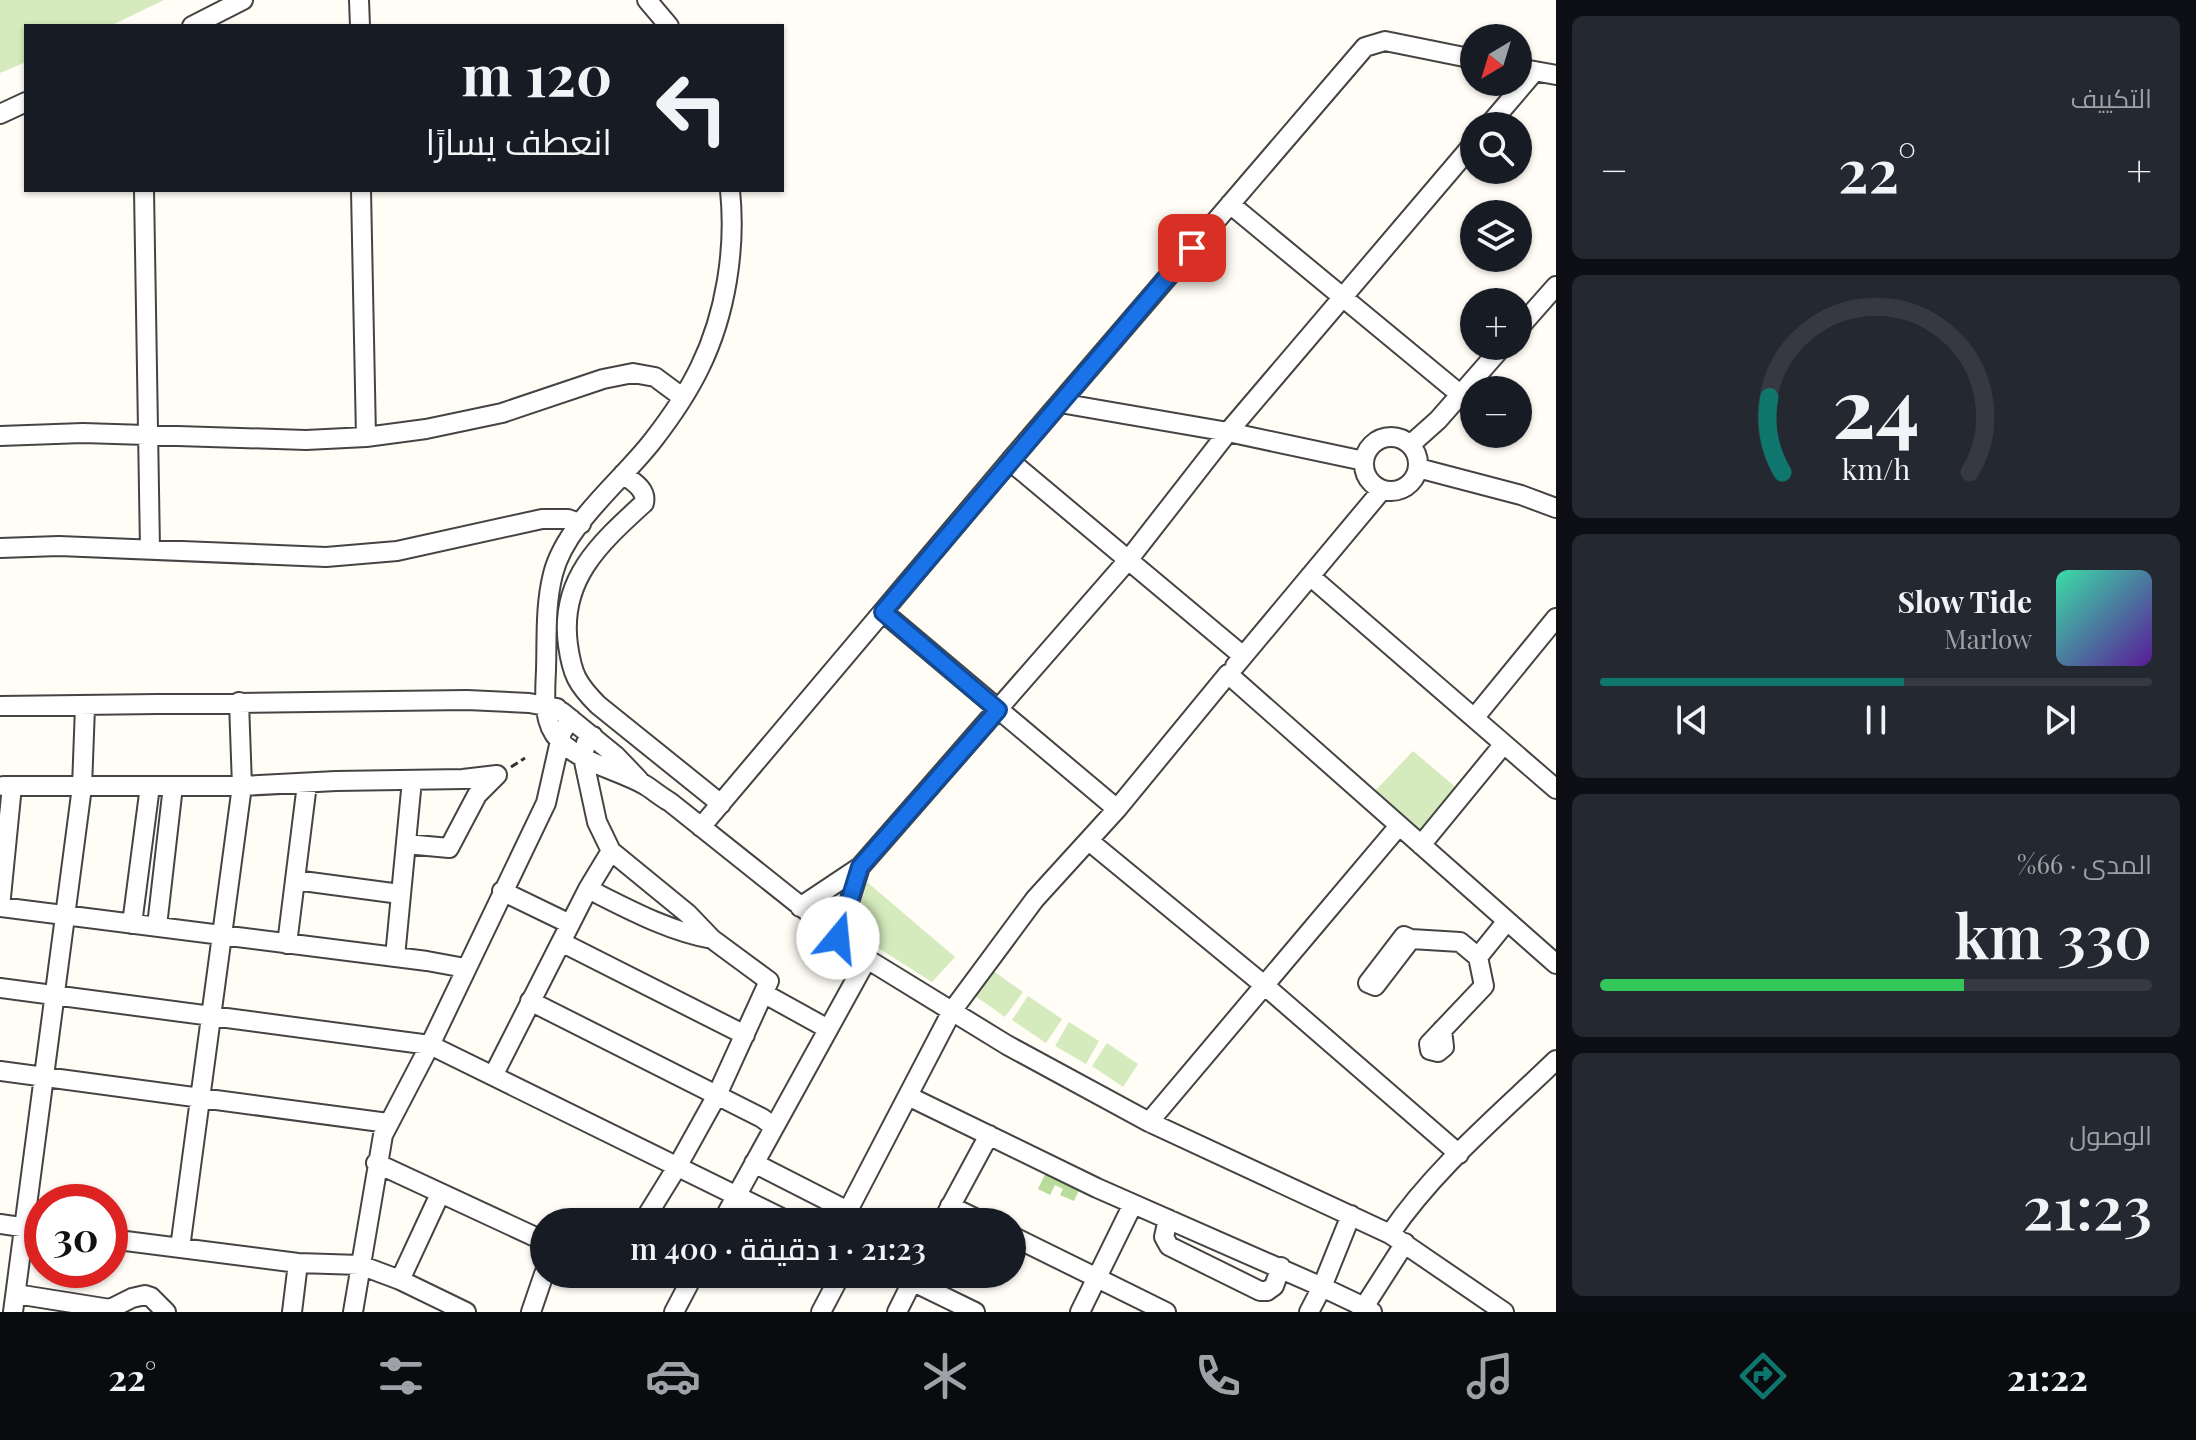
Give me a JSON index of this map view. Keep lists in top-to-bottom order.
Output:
{
  "north": "bottom left",
  "page": {
    "tile": [
      "التكييف",
      ["المدى · 66%", "330 km"],
      ["الوصول", "21:23"]
    ],
    "map_buttons": ["+", "−"],
    "turn": ["120 m", "انعطف يسارًا"],
    "heat": ["−", "22°", "+"],
    "song": ["Slow Tide", "Marlow"],
    "limit": "30",
    "trip": "21:23 · 1 دقيقة · 400 m",
    "tabs": ["21:22", "22°"],
    "gauge": ["24", "km/h"]
  }
}
